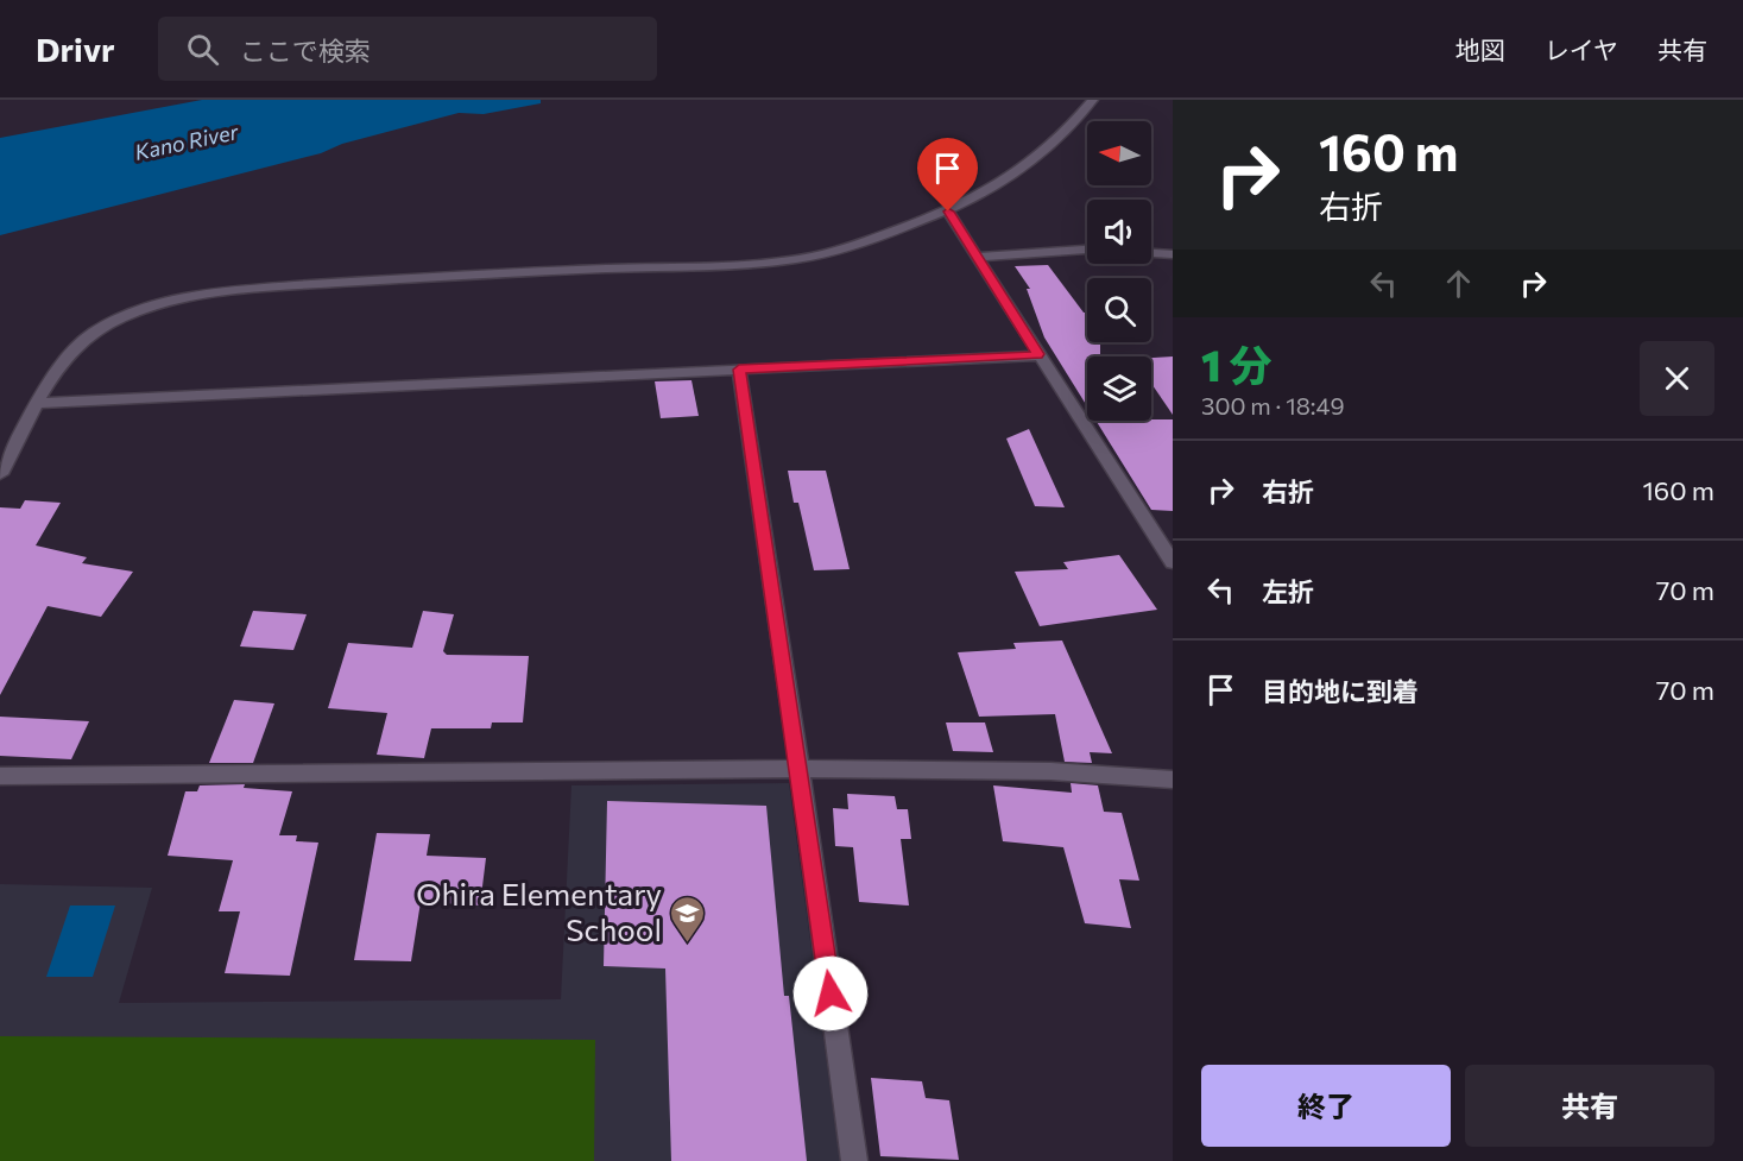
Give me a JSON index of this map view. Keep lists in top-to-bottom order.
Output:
{
  "water": ["Kano River"],
  "places": {
    "school or university": ["Ohira Elementary School"]
  },
  "north": "left",
  "page": {
    "header": "Drivr",
    "search": "ここで検索",
    "nav": ["地図", "レイヤ", "共有"],
    "turn": ["160 m", "右折"],
    "heading": ["1 分", "300 m · 18:49"],
    "list": [
      {
        "name": "右折",
        "value": "160 m"
      },
      {
        "name": "左折",
        "value": "70 m"
      },
      {
        "name": "目的地に到着",
        "value": "70 m"
      }
    ],
    "buttons": ["終了", "共有"]
  }
}
